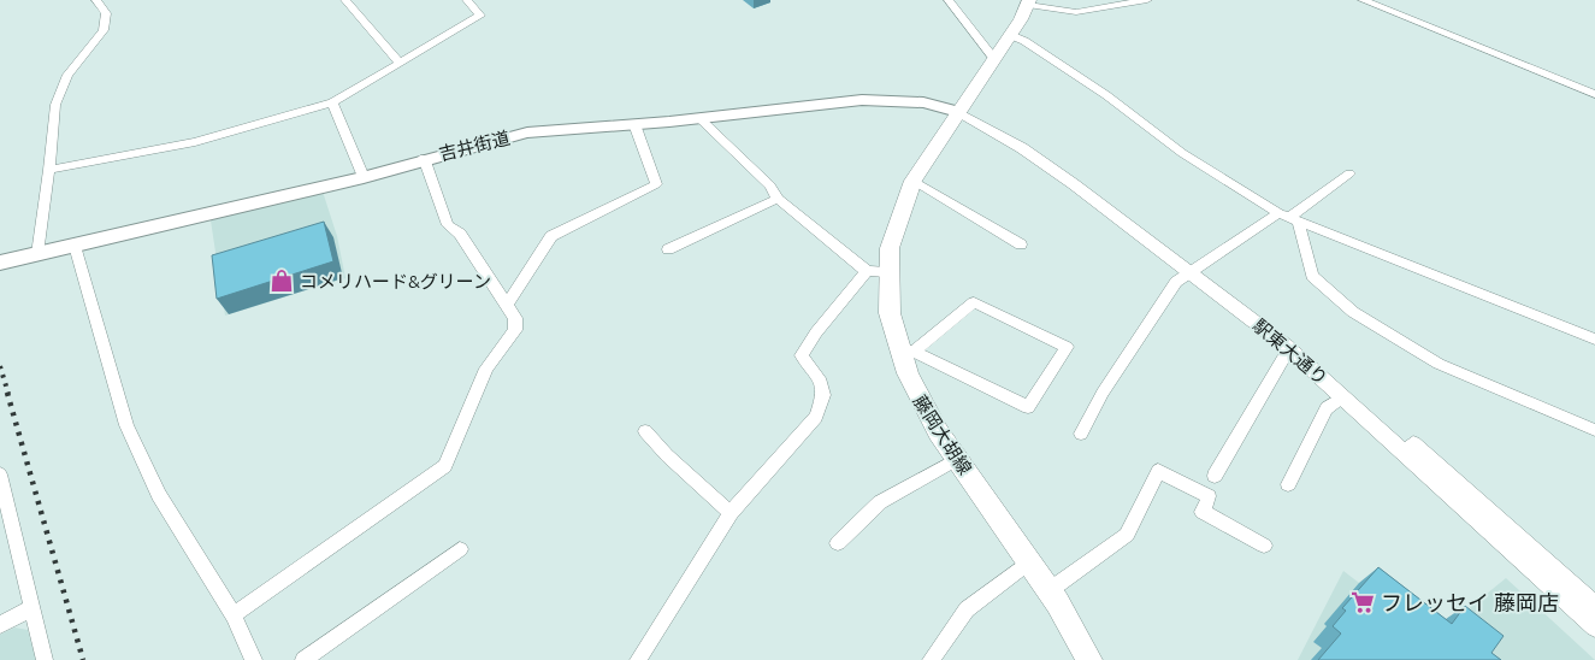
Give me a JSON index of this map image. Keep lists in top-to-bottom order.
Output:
{
  "streets": {
    "main road": ["吉井街道", "藤岡大胡線"],
    "street": ["駅東大通り"]
  },
  "crossings": [
    ["吉井街道", "駅東大通り"],
    ["吉井街道", "藤岡大胡線"],
    ["駅東大通り", "藤岡大胡線"]
  ],
  "places": {
    "shop": ["コメリハード&グリーン"],
    "supermarket": ["フレッセイ 藤岡店"]
  }
}
